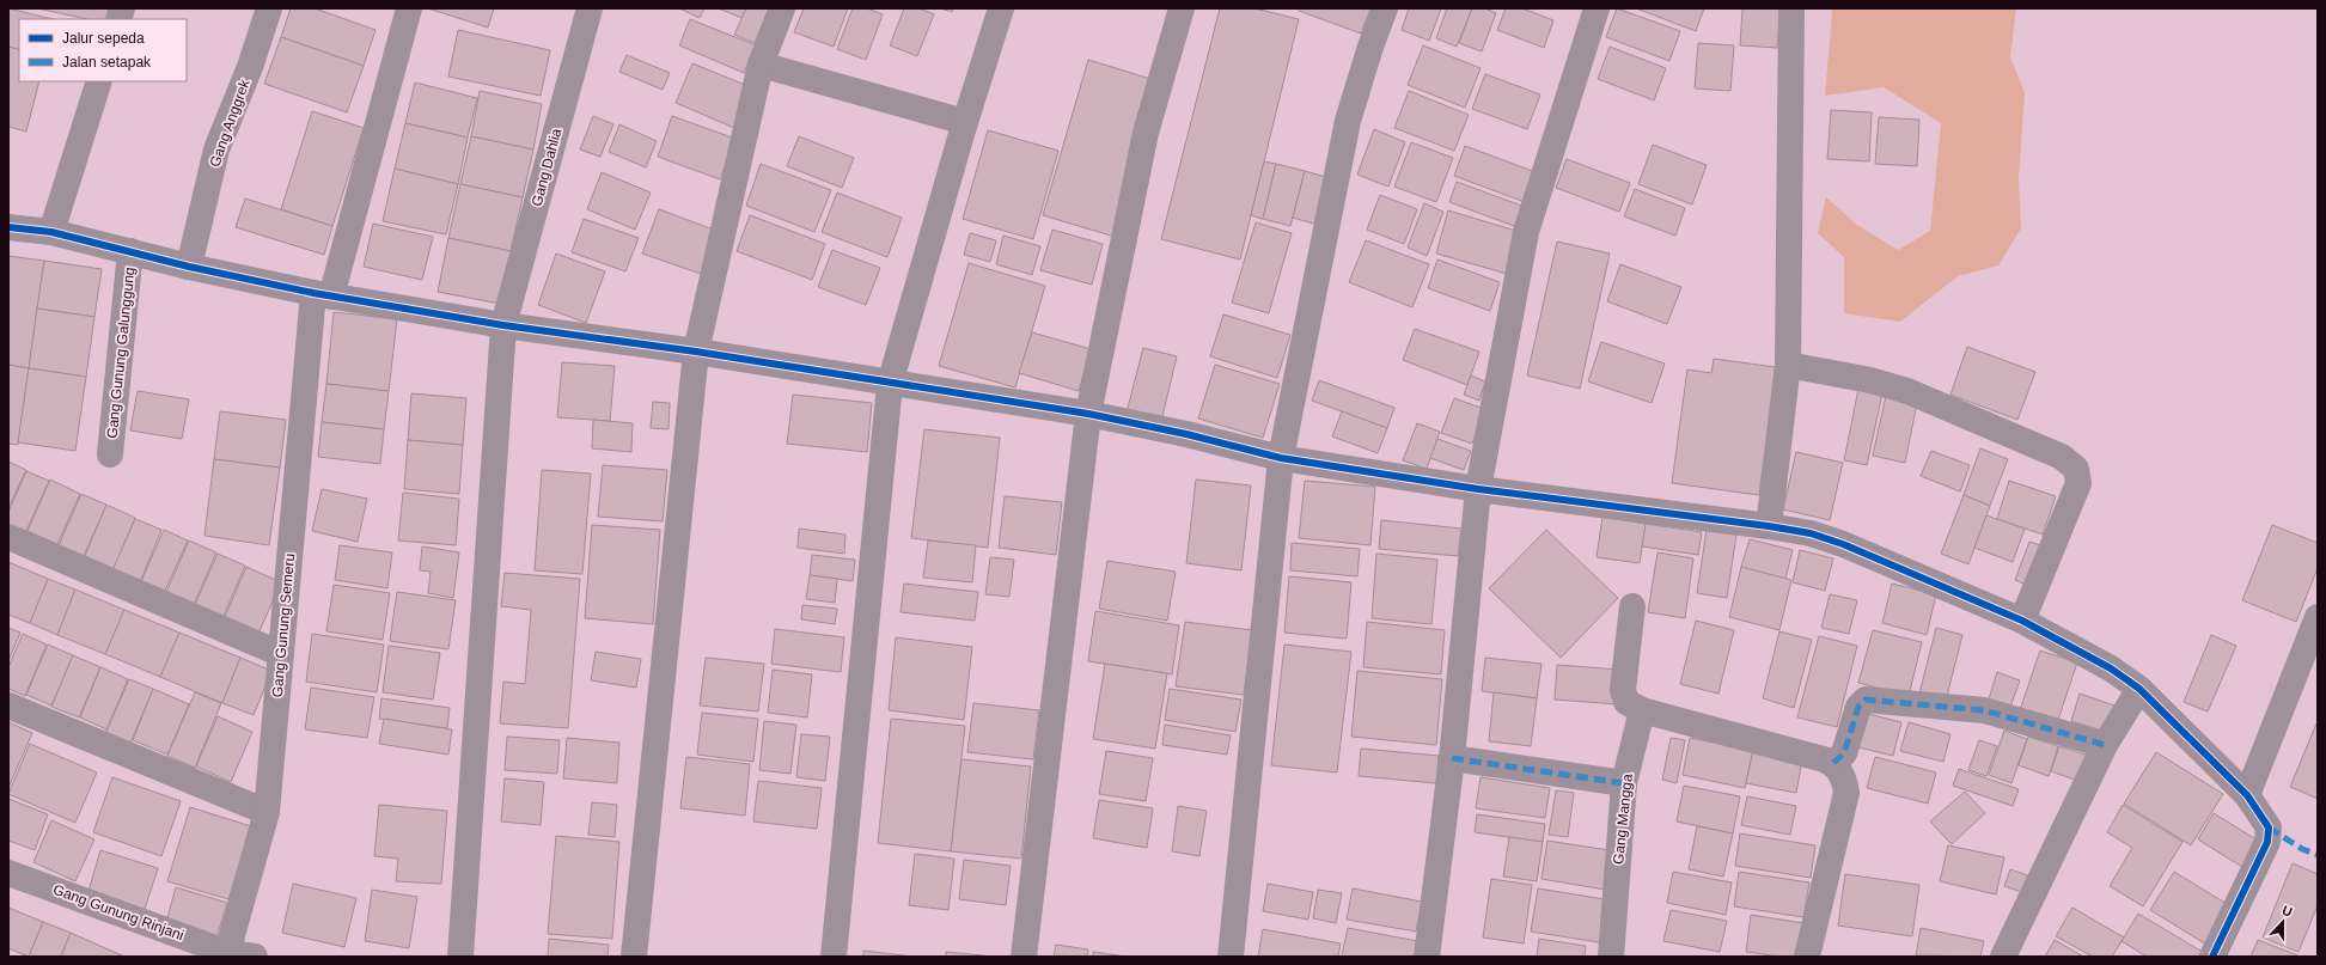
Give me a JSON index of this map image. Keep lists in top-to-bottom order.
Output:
{
  "streets": {
    "street": [
      "Gang Anggrek",
      "Gang Dahlia",
      "Gang Gunung Galunggung",
      "Gang Gunung Semeru",
      "Gang Mangga",
      "Gang Gunung Rinjani"
    ]
  },
  "crossings": [
    ["Gang Gunung Semeru", "Gang Gunung Rinjani"]
  ],
  "legend": ["Jalur sepeda", "Jalan setapak"],
  "north": "top"
}
